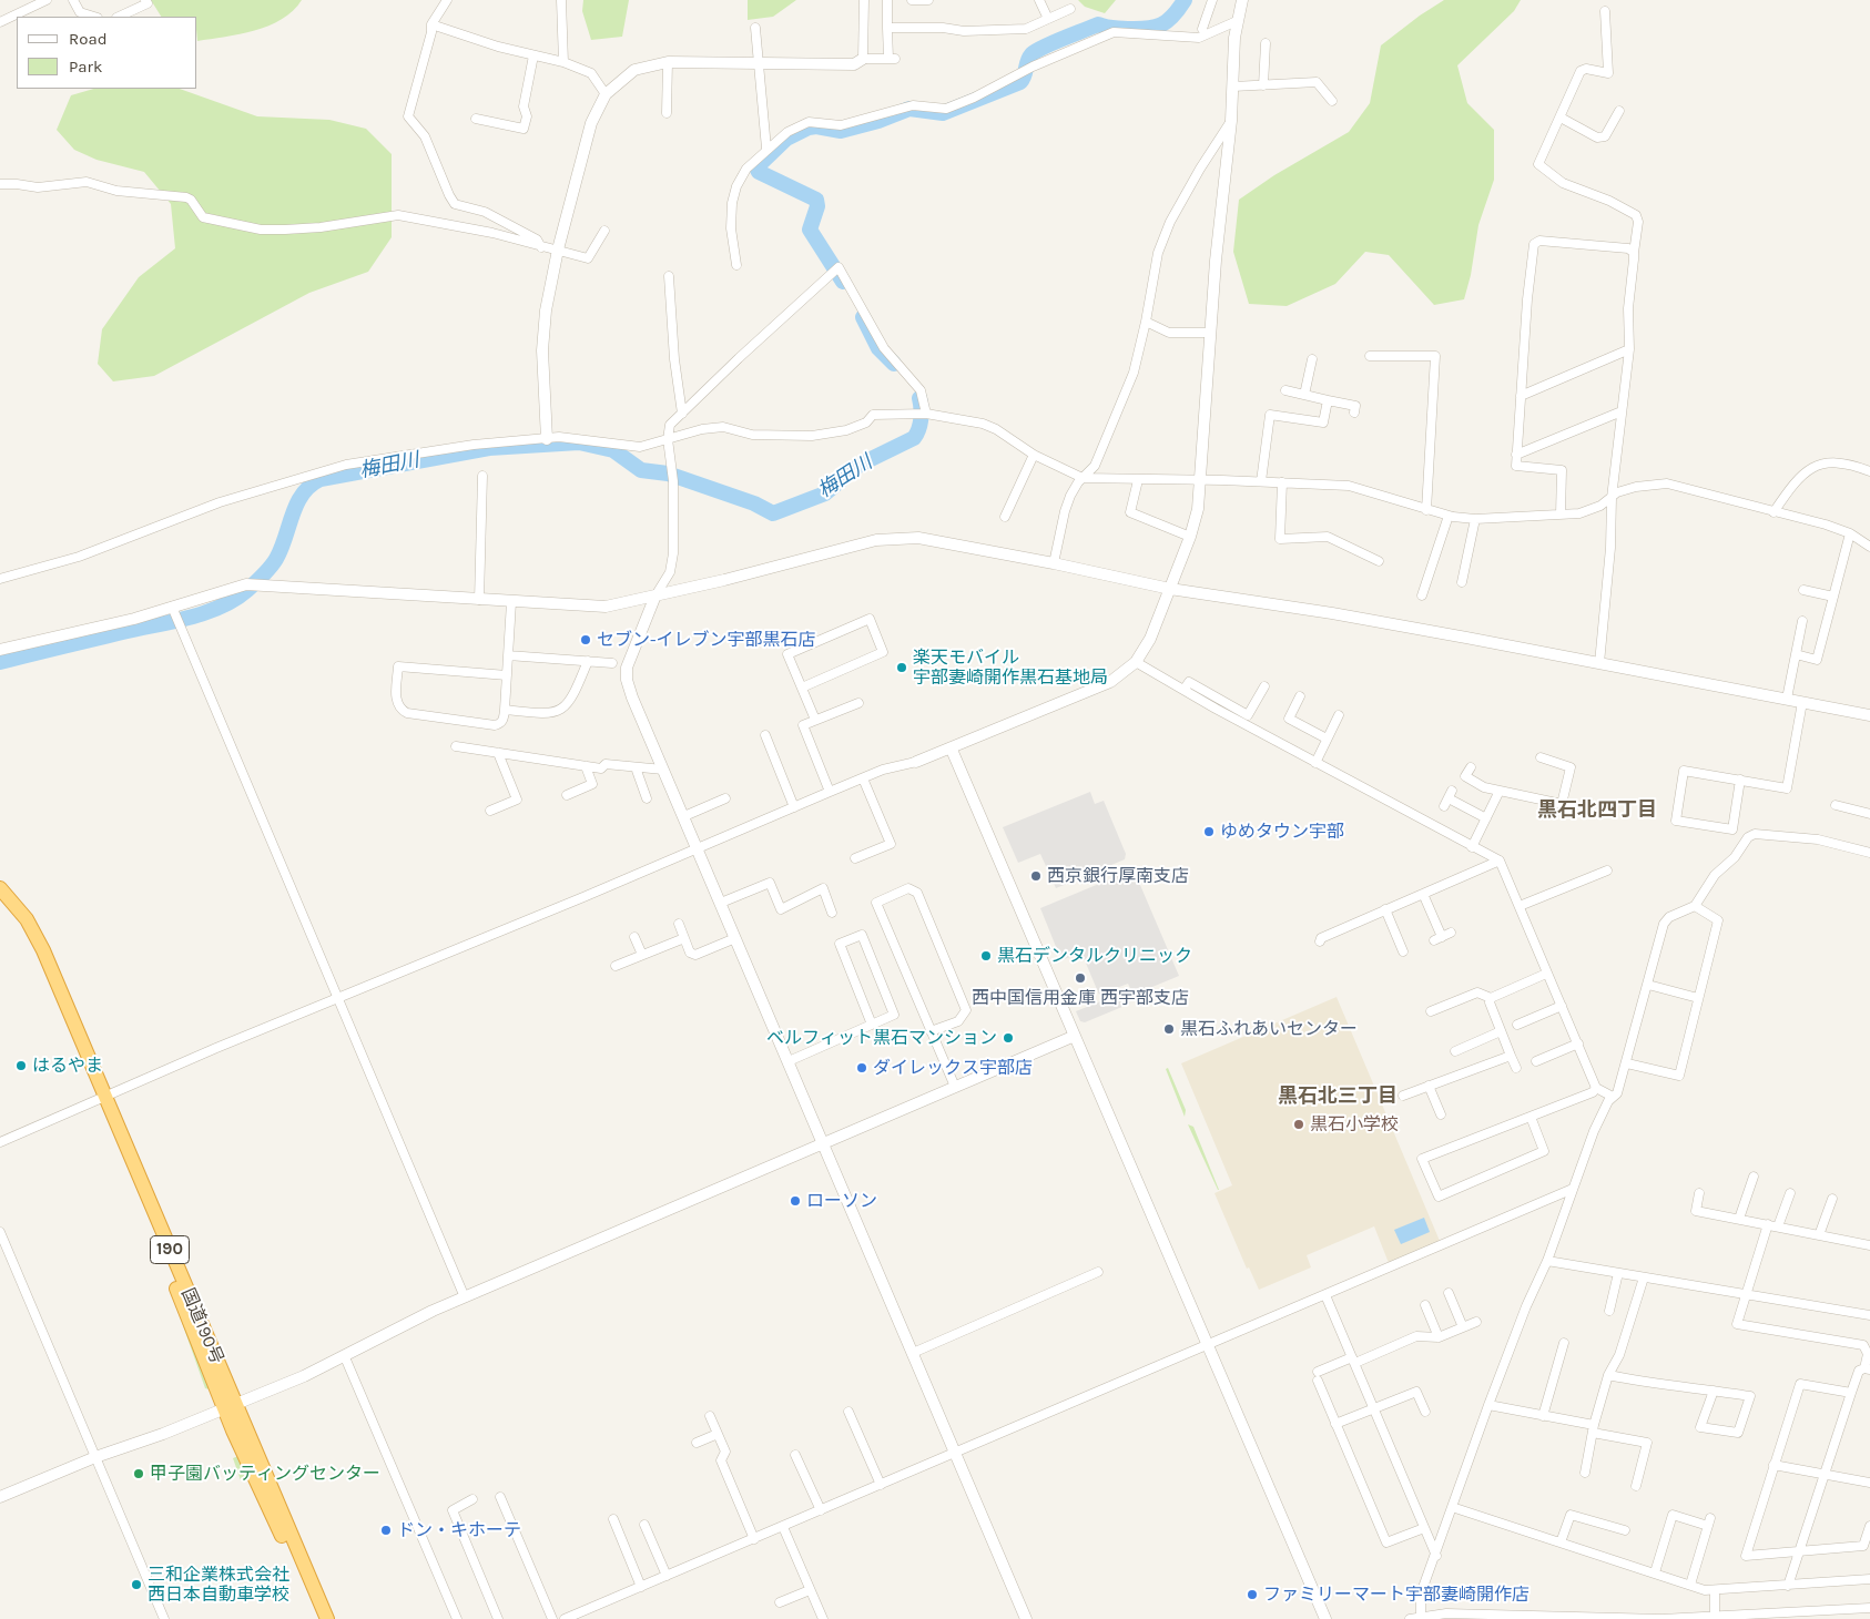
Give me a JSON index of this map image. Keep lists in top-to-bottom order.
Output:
{
  "streets": {
    "highway": ["190", "国道190号"]
  },
  "districts": ["黒石北四丁目", "黒石北三丁目"],
  "water": ["梅田川"],
  "places": [
    "セブン-イレブン宇部黒石店",
    "楽天モバイル 宇部妻崎開作黒石基地局",
    "ゆめタウン宇部",
    "西京銀行厚南支店",
    "黒石デンタルクリニック",
    "西中国信用金庫 西宇部支店",
    "黒石ふれあいセンター",
    "ベルフィット黒石マンション",
    "はるやま",
    "ダイレックス宇部店",
    "黒石小学校",
    "ローソン",
    "甲子園バッティングセンター",
    "ドン・キホーテ",
    "三和企業株式会社 西日本自動車学校",
    "ファミリーマート宇部妻崎開作店"
  ],
  "legend": ["Road", "Park"]
}
